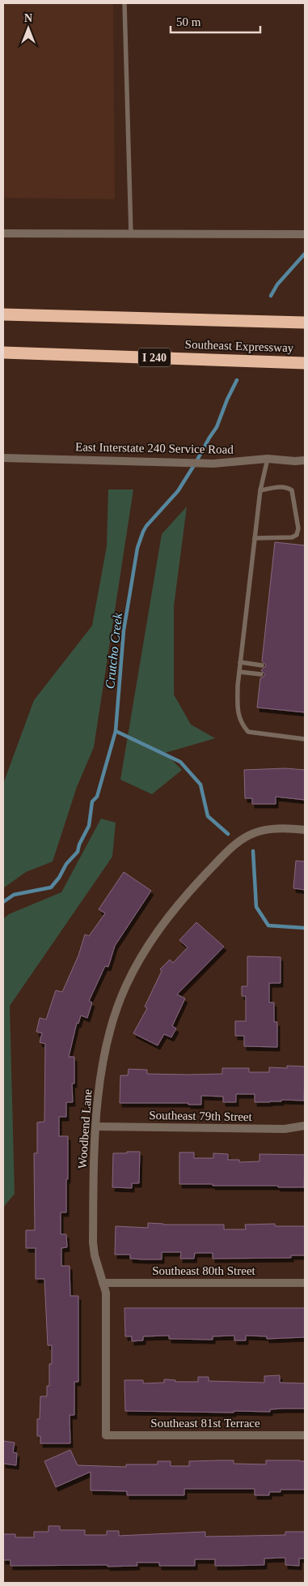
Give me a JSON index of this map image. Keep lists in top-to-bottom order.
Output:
{
  "streets": {
    "highway": ["Southeast Expressway", "I 240"],
    "street": [
      "East Interstate 240 Service Road",
      "Southeast 79th Street",
      "Woodbend Lane",
      "Southeast 80th Street",
      "Southeast 81st Terrace"
    ]
  },
  "crossings": [
    ["Southeast 79th Street", "Woodbend Lane"],
    ["Woodbend Lane", "Southeast 80th Street"],
    ["Woodbend Lane", "Southeast 81st Terrace"]
  ],
  "water": ["Crutcho Creek"],
  "scale_bar": "50 m",
  "north": "top"
}
